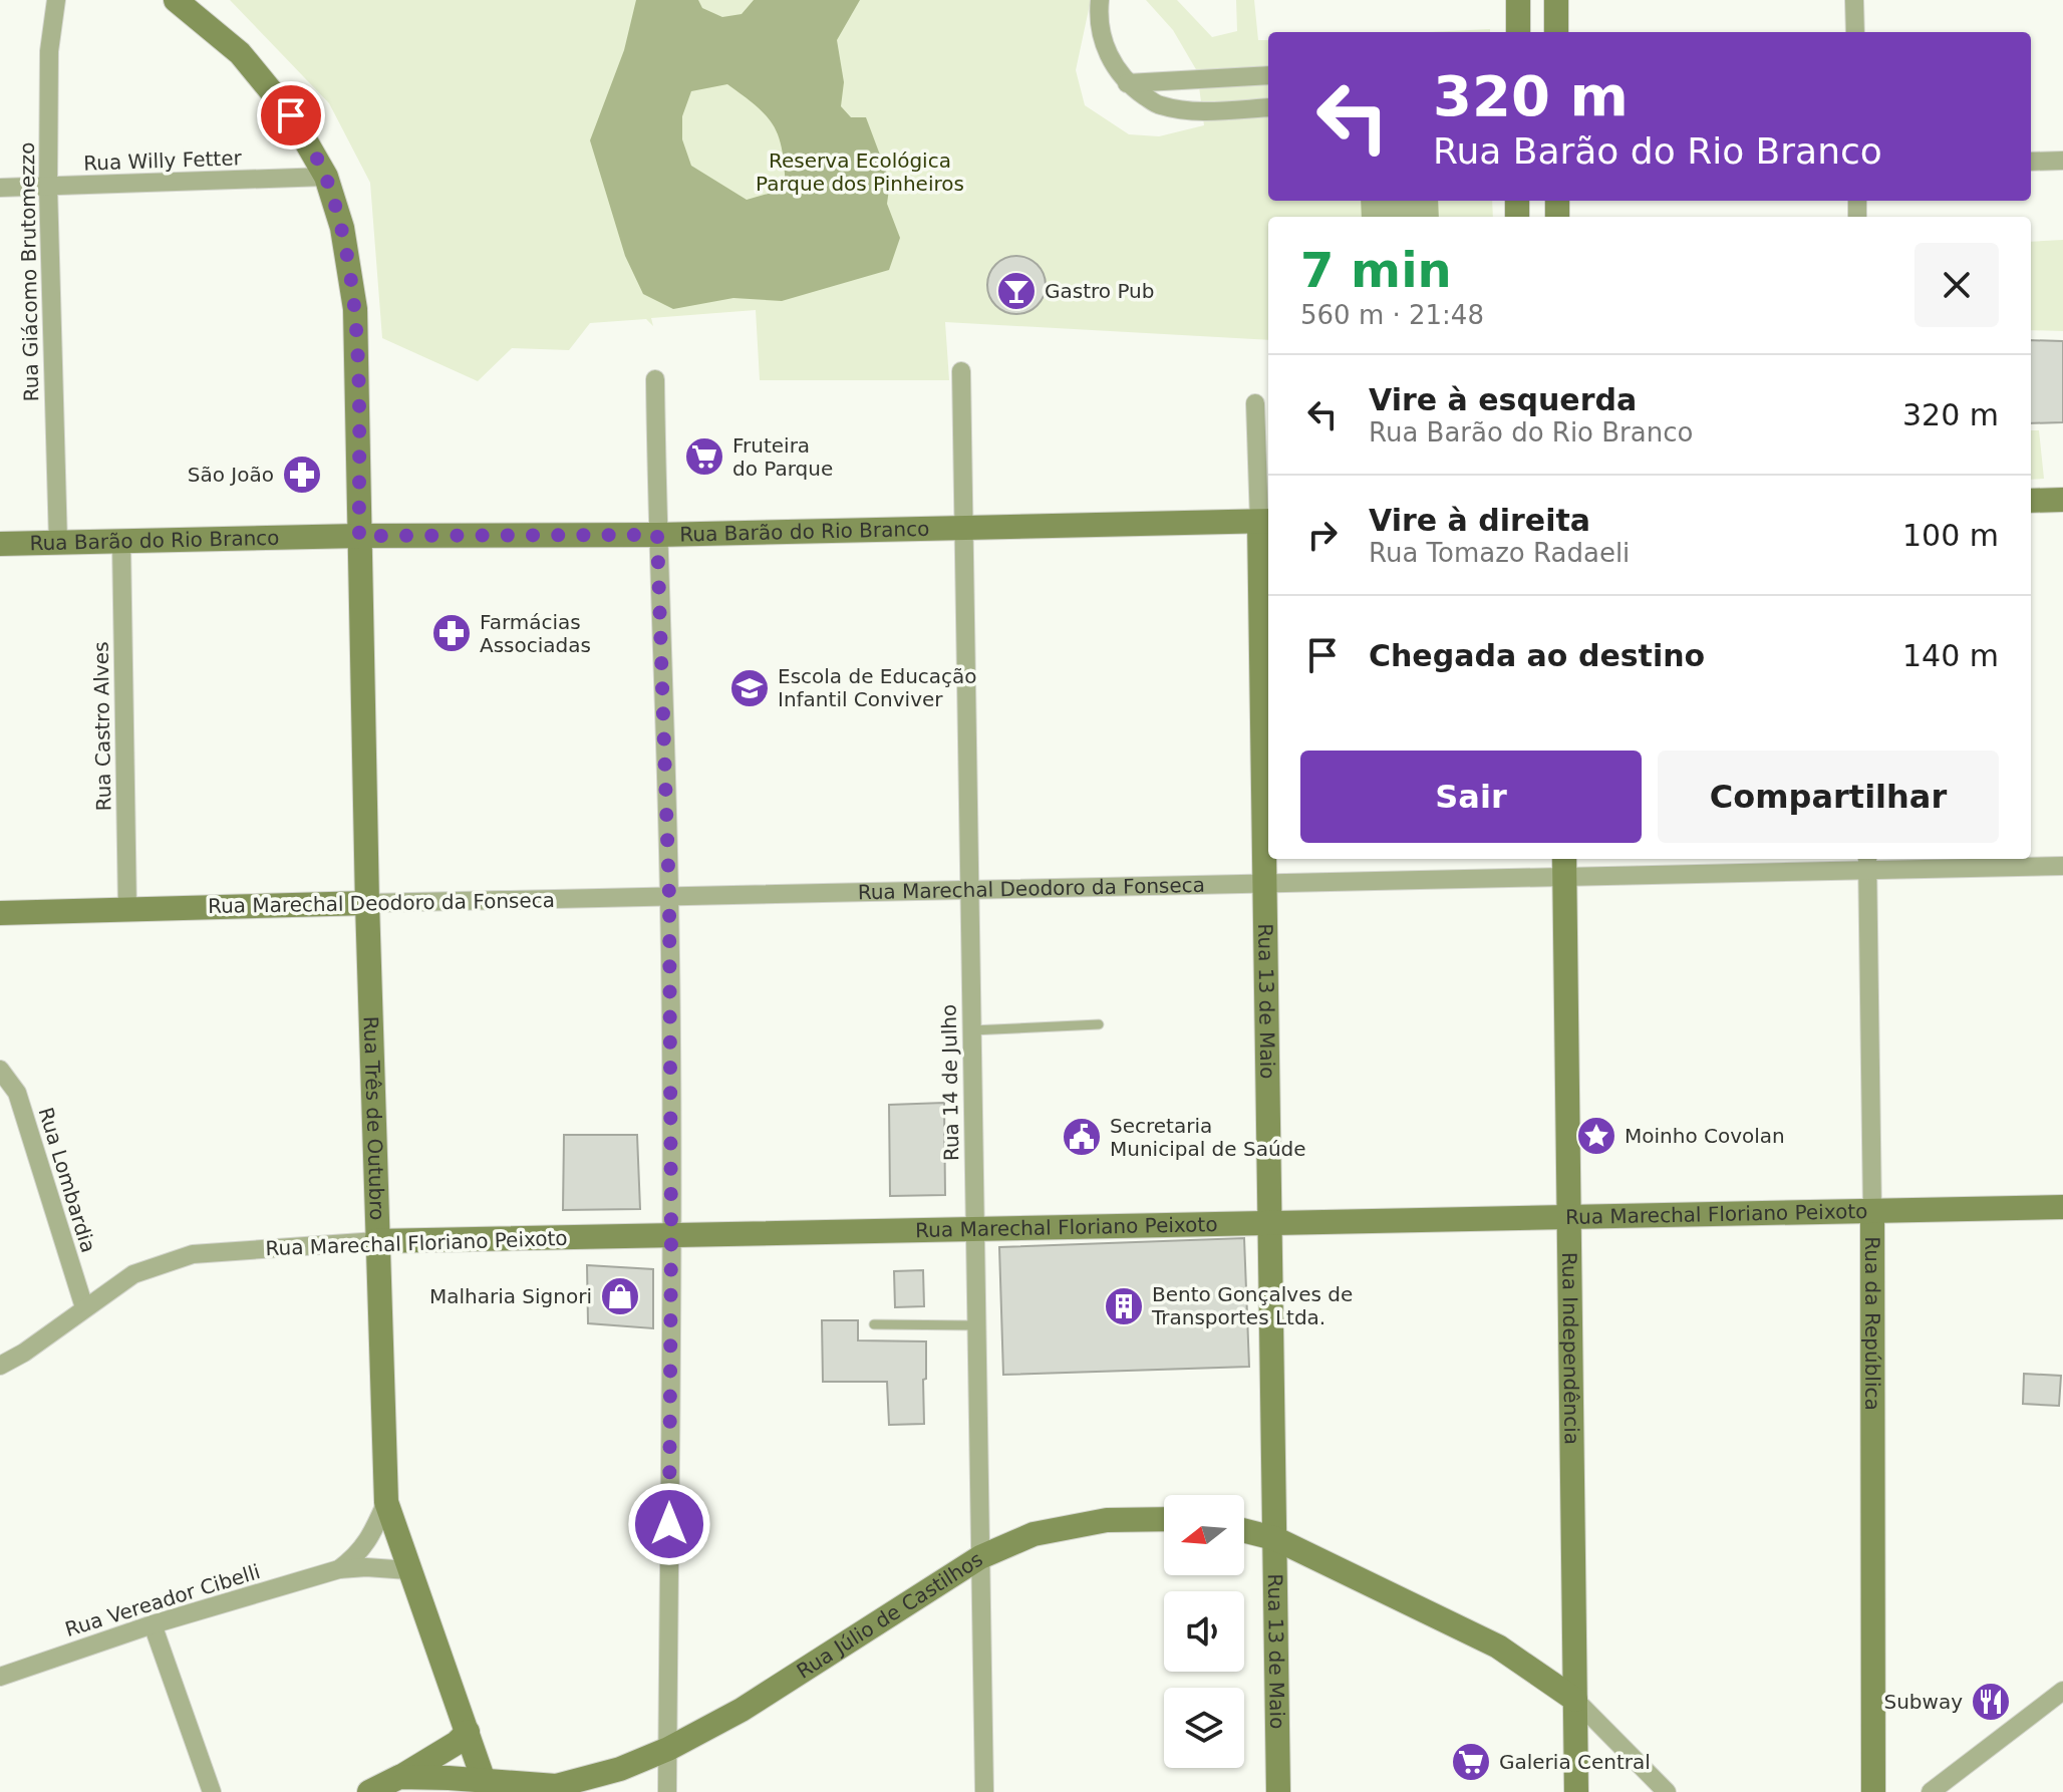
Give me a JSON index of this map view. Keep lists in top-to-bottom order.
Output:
{
  "streets": {
    "street": [
      "Rua Willy Fetter",
      "Rua Giácomo Brutomezzo",
      "Rua Barão do Rio Branco",
      "Rua Castro Alves",
      "Rua Marechal Deodoro da Fonseca",
      "Rua 13 de Maio",
      "Rua 14 de Julho",
      "Rua Três de Outubro",
      "Rua Lombardia",
      "Rua Marechal Floriano Peixoto",
      "Rua da República",
      "Rua Independência",
      "Rua Vereador Cibelli",
      "Rua Júlio de Castilhos"
    ]
  },
  "crossings": [
    ["Rua Willy Fetter", "Rua Giácomo Brutomezzo"],
    ["Rua Willy Fetter", "Rua Três de Outubro"],
    ["Rua Giácomo Brutomezzo", "Rua Barão do Rio Branco"],
    ["Rua Barão do Rio Branco", "Rua Castro Alves"],
    ["Rua Barão do Rio Branco", "Rua 13 de Maio"],
    ["Rua Barão do Rio Branco", "Rua 14 de Julho"],
    ["Rua Barão do Rio Branco", "Rua Três de Outubro"],
    ["Rua Castro Alves", "Rua Marechal Deodoro da Fonseca"],
    ["Rua Marechal Deodoro da Fonseca", "Rua 13 de Maio"],
    ["Rua Marechal Deodoro da Fonseca", "Rua 14 de Julho"],
    ["Rua Marechal Deodoro da Fonseca", "Rua Três de Outubro"],
    ["Rua Marechal Deodoro da Fonseca", "Rua da República"],
    ["Rua Marechal Deodoro da Fonseca", "Rua Independência"],
    ["Rua 13 de Maio", "Rua Marechal Floriano Peixoto"],
    ["Rua 14 de Julho", "Rua Marechal Floriano Peixoto"],
    ["Rua 14 de Julho", "Rua Júlio de Castilhos"],
    ["Rua Três de Outubro", "Rua Marechal Floriano Peixoto"],
    ["Rua Três de Outubro", "Rua Vereador Cibelli"],
    ["Rua Três de Outubro", "Rua Júlio de Castilhos"],
    ["Rua Lombardia", "Rua Marechal Floriano Peixoto"],
    ["Rua Marechal Floriano Peixoto", "Rua da República"],
    ["Rua Marechal Floriano Peixoto", "Rua Independência"]
  ],
  "parks": ["Reserva Ecológica Parque dos Pinheiros"],
  "places": {
    "bar": ["Gastro Pub"],
    "supermarket": ["Fruteira do Parque", "Galeria Central"],
    "pharmacy": ["São João", "Farmácias Associadas"],
    "school or university": ["Escola de Educação Infantil Conviver"],
    "place": ["Moinho Covolan"],
    "public building": ["Secretaria Municipal de Saúde"],
    "shop": ["Malharia Signori"],
    "building": ["Bento Gonçalves de Transportes Ltda."],
    "restaurant": ["Subway"]
  },
  "north": "left",
  "page": {
    "turn": ["320 m", "Rua Barão do Rio Branco"],
    "heading": ["7 min", "560 m · 21:48"],
    "list": [
      {
        "name": "Vire à esquerda",
        "note": "Rua Barão do Rio Branco",
        "value": "320 m"
      },
      {
        "name": "Vire à direita",
        "note": "Rua Tomazo Radaeli",
        "value": "100 m"
      },
      {
        "name": "Chegada ao destino",
        "value": "140 m"
      }
    ],
    "buttons": ["Sair", "Compartilhar"]
  }
}
